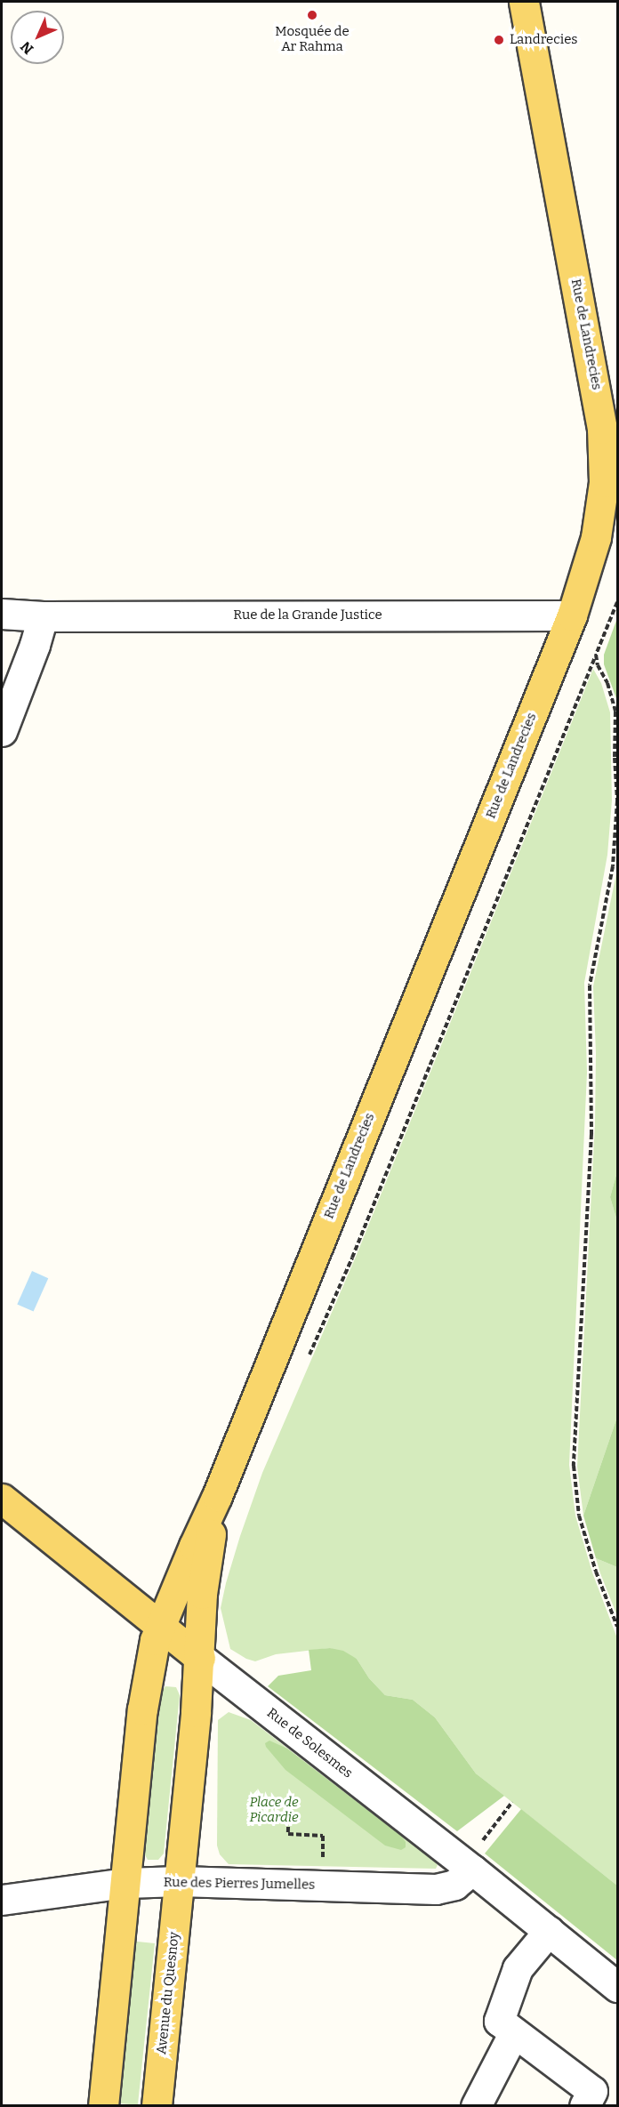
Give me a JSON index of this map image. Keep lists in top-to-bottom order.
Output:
{
  "streets": {
    "main road": ["Rue de Landrecies", "Rue de Solesmes", "Avenue du Quesnoy"],
    "street": ["Rue de la Grande Justice", "Rue des Pierres Jumelles"]
  },
  "crossings": [
    ["Rue de Landrecies", "Rue de la Grande Justice"],
    ["Rue de Landrecies", "Rue de Solesmes"],
    ["Rue de Solesmes", "Rue des Pierres Jumelles"],
    ["Rue des Pierres Jumelles", "Avenue du Quesnoy"]
  ],
  "parks": ["Place de Picardie"],
  "places": ["Mosquée de Ar Rahma", "Landrecies"],
  "north": "bottom left"
}
